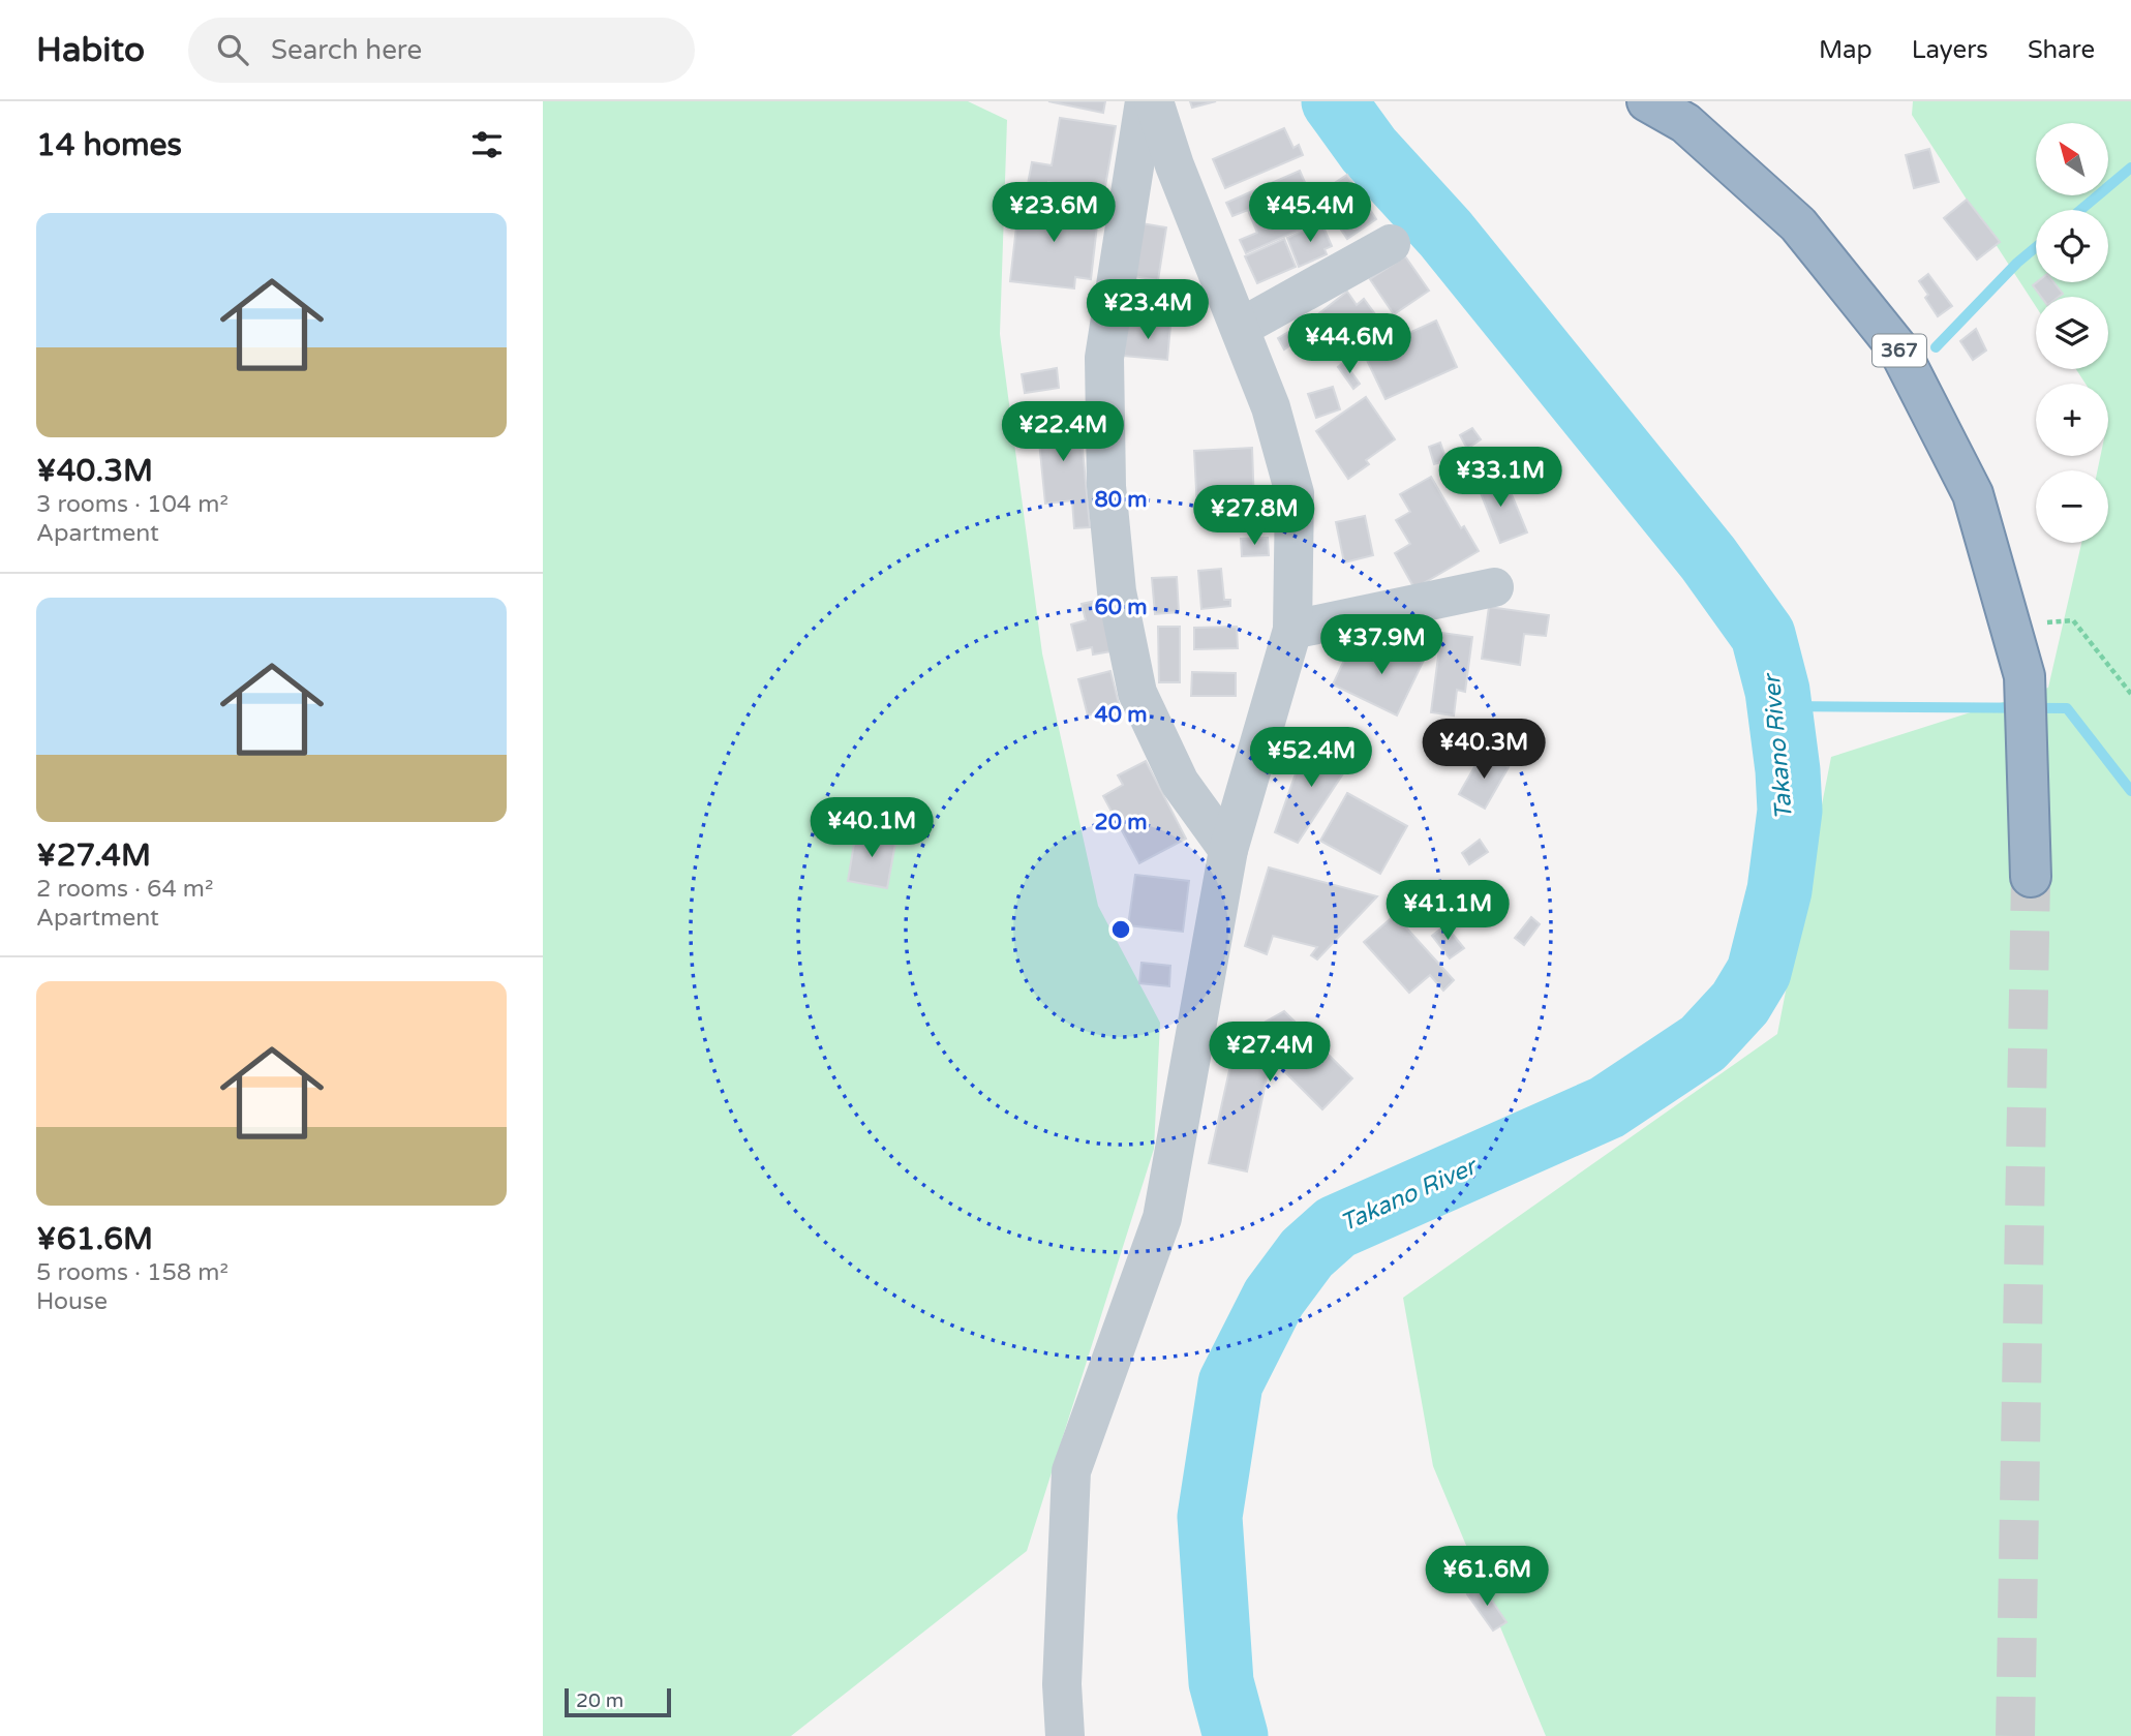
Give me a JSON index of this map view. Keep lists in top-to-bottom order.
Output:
{
  "streets": {
    "highway": ["367"]
  },
  "water": ["Takano River"],
  "scale_bar": "20 m",
  "north": "top left",
  "page": {
    "header": "Habito",
    "search": "Search here",
    "nav": ["Map", "Layers", "Share"],
    "heading": "14 homes",
    "map_buttons": ["+", "−"],
    "price": [
      "¥23.6M",
      "¥45.4M",
      "¥23.4M",
      "¥44.6M",
      "¥22.4M",
      "¥33.1M",
      "¥27.8M",
      "¥37.9M",
      "¥40.3M",
      "¥52.4M",
      "¥40.1M",
      "¥41.1M",
      "¥27.4M",
      "¥61.6M"
    ],
    "list": [
      {
        "name": "¥40.3M",
        "note": "3 rooms · 104 m² · Apartment"
      },
      {
        "name": "¥27.4M",
        "note": "2 rooms · 64 m² · Apartment"
      },
      {
        "name": "¥61.6M",
        "note": "5 rooms · 158 m² · House"
      }
    ],
    "scale": "20 m"
  },
  "rings": [
    "80 m",
    "60 m",
    "40 m",
    "20 m"
  ]
}
